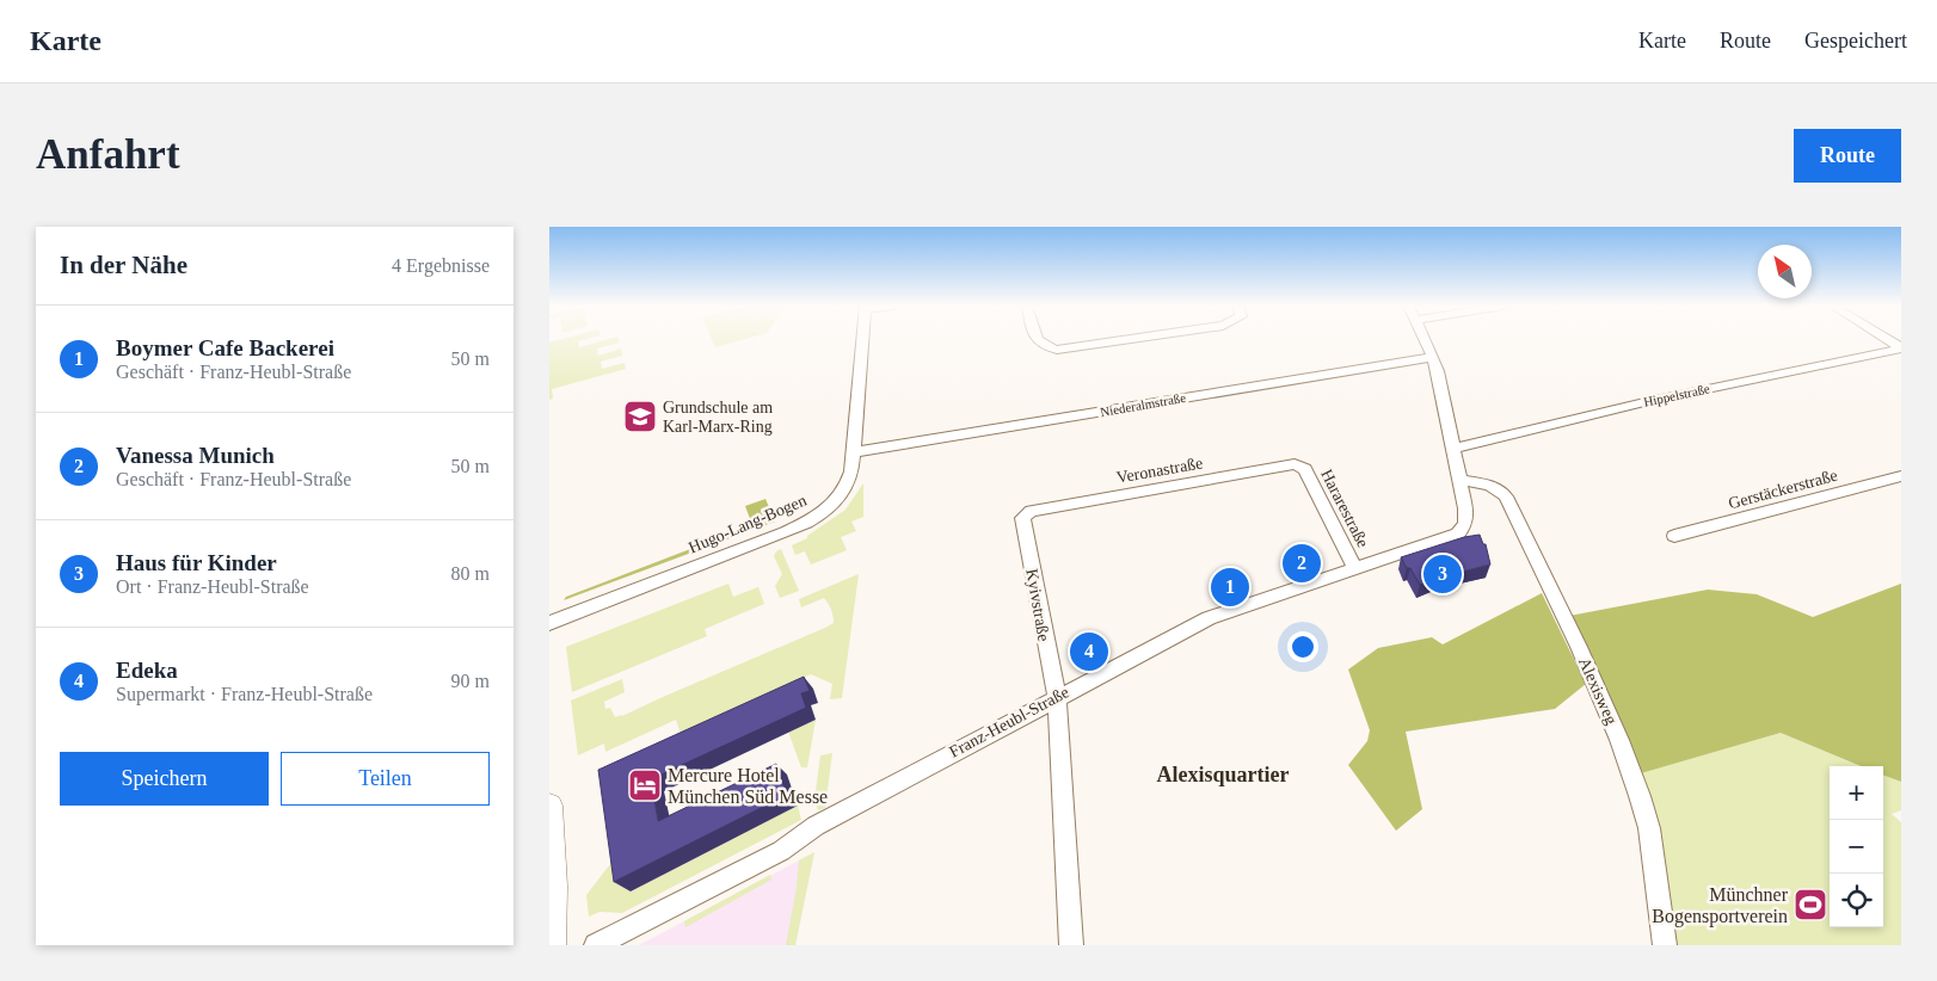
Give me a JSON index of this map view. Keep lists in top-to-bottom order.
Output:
{
  "streets": {
    "street": [
      "Hippelstraße",
      "Niederalmstraße",
      "Veronastraße",
      "Gerstäckerstraße",
      "Hararestraße",
      "Hugo-Lang-Bogen",
      "Kyivstraße",
      "Alexisweg",
      "Franz-Heubl-Straße"
    ]
  },
  "crossings": [
    ["Hippelstraße", "Franz-Heubl-Straße"],
    ["Niederalmstraße", "Hugo-Lang-Bogen"],
    ["Niederalmstraße", "Franz-Heubl-Straße"],
    ["Veronastraße", "Hararestraße"],
    ["Veronastraße", "Kyivstraße"],
    ["Hararestraße", "Franz-Heubl-Straße"],
    ["Kyivstraße", "Franz-Heubl-Straße"],
    ["Alexisweg", "Franz-Heubl-Straße"]
  ],
  "districts": ["Alexisquartier"],
  "places": {
    "school or university": ["Grundschule am Karl-Marx-Ring"],
    "hotel": ["Mercure Hotel München Süd Messe"],
    "sports": ["Münchner Bogensportverein"]
  },
  "north": "top left",
  "page": {
    "header": "Karte",
    "nav": ["Karte", "Route", "Gespeichert"],
    "buttons": [
      "Route",
      ["Speichern", "Teilen"]
    ],
    "title": "Anfahrt",
    "heading": ["In der Nähe", "4 Ergebnisse"],
    "list": [
      {
        "mark": "1",
        "name": "Boymer Cafe Backerei",
        "note": "Geschäft · Franz-Heubl-Straße",
        "value": "50 m"
      },
      {
        "mark": "2",
        "name": "Vanessa Munich",
        "note": "Geschäft · Franz-Heubl-Straße",
        "value": "50 m"
      },
      {
        "mark": "3",
        "name": "Haus für Kinder",
        "note": "Ort · Franz-Heubl-Straße",
        "value": "80 m"
      },
      {
        "mark": "4",
        "name": "Edeka",
        "note": "Supermarkt · Franz-Heubl-Straße",
        "value": "90 m"
      }
    ],
    "pins": [
      "2",
      "3",
      "1",
      "4"
    ],
    "map_buttons": ["+", "−"]
  }
}
